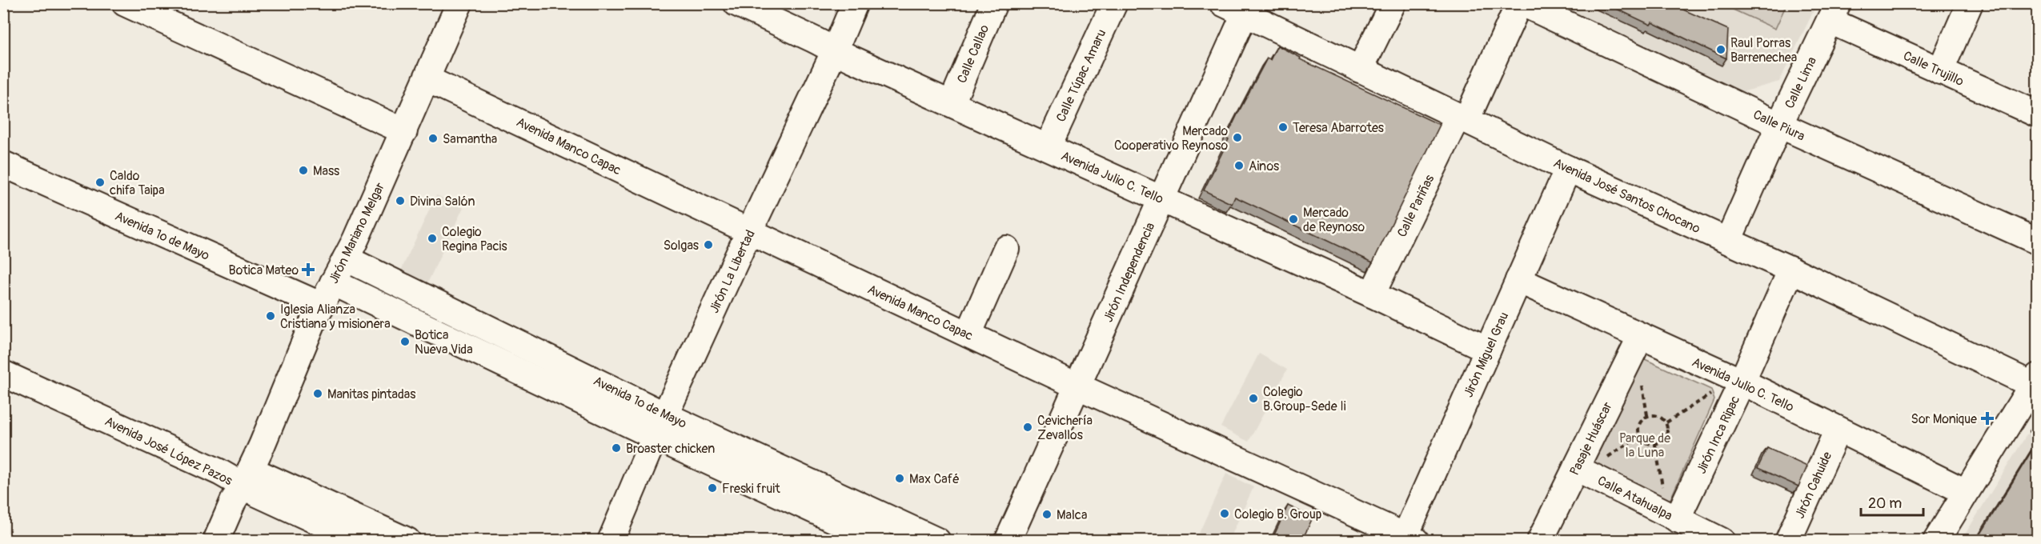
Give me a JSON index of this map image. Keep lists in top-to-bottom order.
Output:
{
  "streets": {
    "street": [
      "Calle Callao",
      "Calle Trujillo",
      "Calle Túpac Amaru",
      "Calle Lima",
      "Calle Piura",
      "Avenida Manco Capac",
      "Avenida Julio C. Tello",
      "Avenida José Santos Chocano",
      "Calle Pariñas",
      "Jirón Mariano Melgar",
      "Avenida 1º de Mayo",
      "Jirón La Libertad",
      "Jirón Independencia",
      "Jirón Miguel Grau",
      "Jirón Inca Ripac",
      "Pasaje Huáscar",
      "Avenida José López Pazos",
      "Jirón Cahuide",
      "Calle Atahualpa"
    ]
  },
  "crossings": [
    ["Calle Callao", "Avenida Julio C. Tello"],
    ["Calle Trujillo", "Calle Lima"],
    ["Calle Túpac Amaru", "Avenida Julio C. Tello"],
    ["Calle Lima", "Calle Piura"],
    ["Calle Lima", "Avenida José Santos Chocano"],
    ["Calle Piura", "Calle Pariñas"],
    ["Avenida Manco Capac", "Jirón Mariano Melgar"],
    ["Avenida Manco Capac", "Jirón La Libertad"],
    ["Avenida Manco Capac", "Jirón Independencia"],
    ["Avenida Manco Capac", "Jirón Miguel Grau"],
    ["Avenida Julio C. Tello", "Calle Pariñas"],
    ["Avenida Julio C. Tello", "Jirón La Libertad"],
    ["Avenida Julio C. Tello", "Jirón Independencia"],
    ["Avenida Julio C. Tello", "Jirón Miguel Grau"],
    ["Avenida Julio C. Tello", "Jirón Inca Ripac"],
    ["Avenida Julio C. Tello", "Pasaje Huáscar"],
    ["Avenida Julio C. Tello", "Jirón Cahuide"],
    ["Avenida José Santos Chocano", "Calle Pariñas"],
    ["Avenida José Santos Chocano", "Jirón Independencia"],
    ["Avenida José Santos Chocano", "Jirón Miguel Grau"],
    ["Avenida José Santos Chocano", "Jirón Inca Ripac"],
    ["Jirón Mariano Melgar", "Avenida 1º de Mayo"],
    ["Jirón Mariano Melgar", "Avenida José López Pazos"],
    ["Avenida 1º de Mayo", "Jirón La Libertad"],
    ["Jirón Inca Ripac", "Calle Atahualpa"],
    ["Pasaje Huáscar", "Calle Atahualpa"]
  ],
  "parks": ["Parque de la Luna"],
  "places": {
    "other": [
      "Raul Porras Barrenechea",
      "Teresa Abarrotes",
      "Mercado Cooperativo Reynoso",
      "Samantha",
      "Ainos",
      "Mass",
      "Caldo chifa Taipa",
      "Divina Salón",
      "Mercado de Reynoso",
      "Colegio Regina Pacis",
      "Solgas",
      "Iglesia Alianza Cristiana y misionera",
      "Botica Nueva Vida",
      "Manitas pintadas",
      "Colegio B.Group-Sede Ii",
      "Cevichería Zevallos",
      "Broaster chicken",
      "Max Café",
      "Freski fruit",
      "Colegio B. Group",
      "Malca"
    ],
    "health": ["Botica Mateo", "Sor Monique"]
  },
  "scale_bar": "20 m"
}
